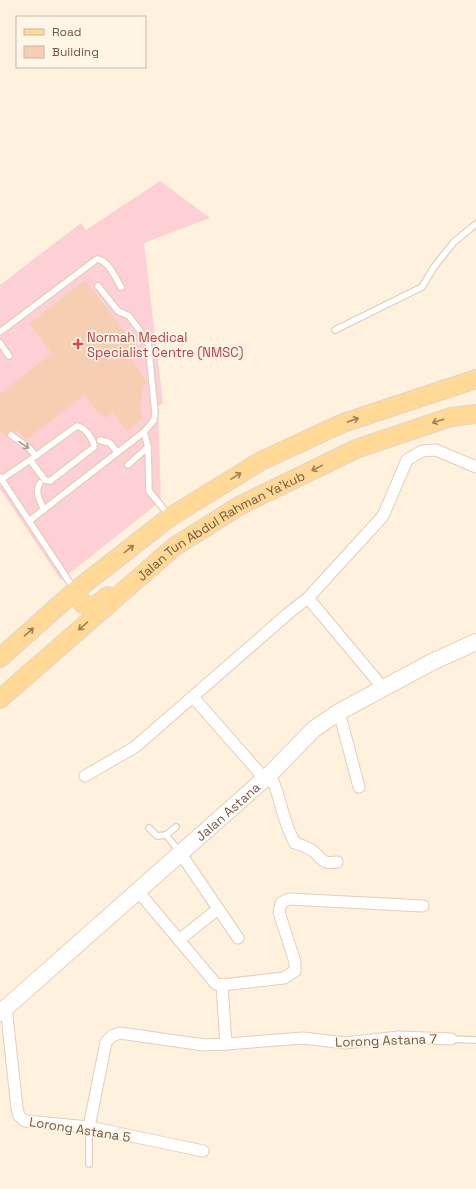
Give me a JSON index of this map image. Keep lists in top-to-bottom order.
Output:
{
  "streets": {
    "main road": ["Jalan Tun Abdul Rahman Ya'kub", "Jalan Astana"],
    "street": ["Lorong Astana 7", "Lorong Astana 5"]
  },
  "crossings": [
    ["Jalan Astana", "Lorong Astana 5"],
    ["Lorong Astana 7", "Lorong Astana 5"]
  ],
  "places": {
    "health": ["Normah Medical Specialist Centre (NMSC)"]
  },
  "legend": ["Road", "Building"]
}
